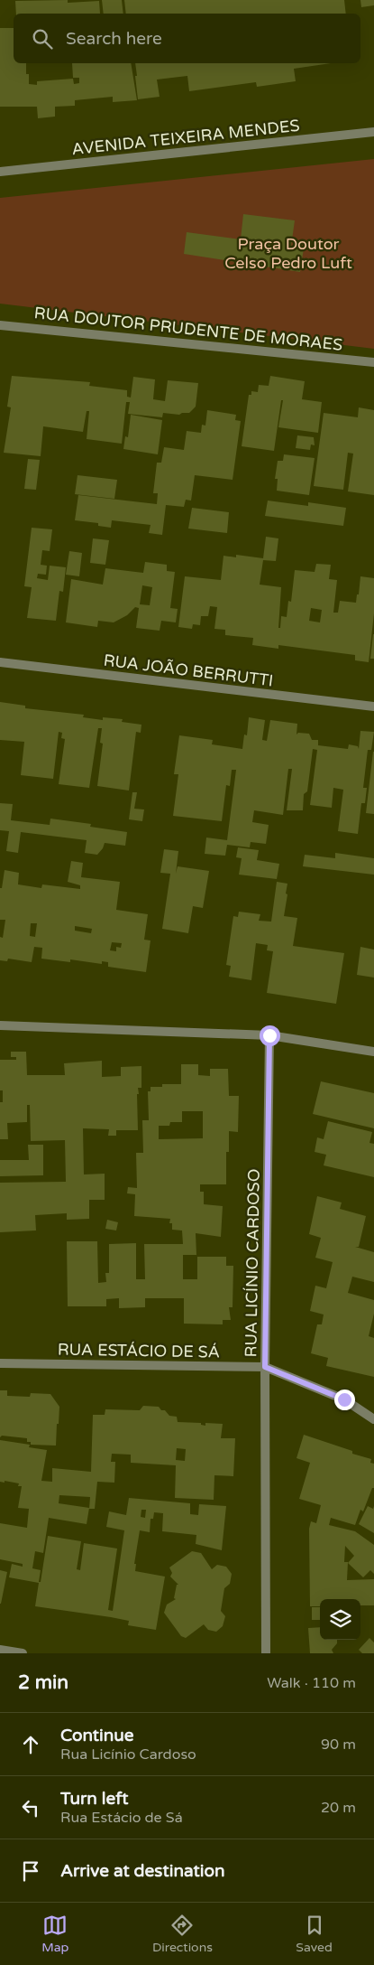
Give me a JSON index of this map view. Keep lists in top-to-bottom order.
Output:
{
  "streets": {
    "street": [
      "AVENIDA TEIXEIRA MENDES",
      "RUA DOUTOR PRUDENTE DE MORAES",
      "RUA JOÃO BERRUTTI",
      "RUA LICÍNIO CARDOSO",
      "RUA ESTÁCIO DE SÁ"
    ]
  },
  "crossings": [
    ["RUA LICÍNIO CARDOSO", "RUA ESTÁCIO DE SÁ"]
  ],
  "parks": ["Praça Doutor Celso Pedro Luft"],
  "page": {
    "search": "Search here",
    "heading": ["2 min", "Walk · 110 m"],
    "list": [
      ["Continue", "Rua Licínio Cardoso", "90 m"],
      ["Turn left", "Rua Estácio de Sá", "20 m"],
      "Arrive at destination"
    ],
    "nav": ["Map", "Directions", "Saved"]
  }
}
